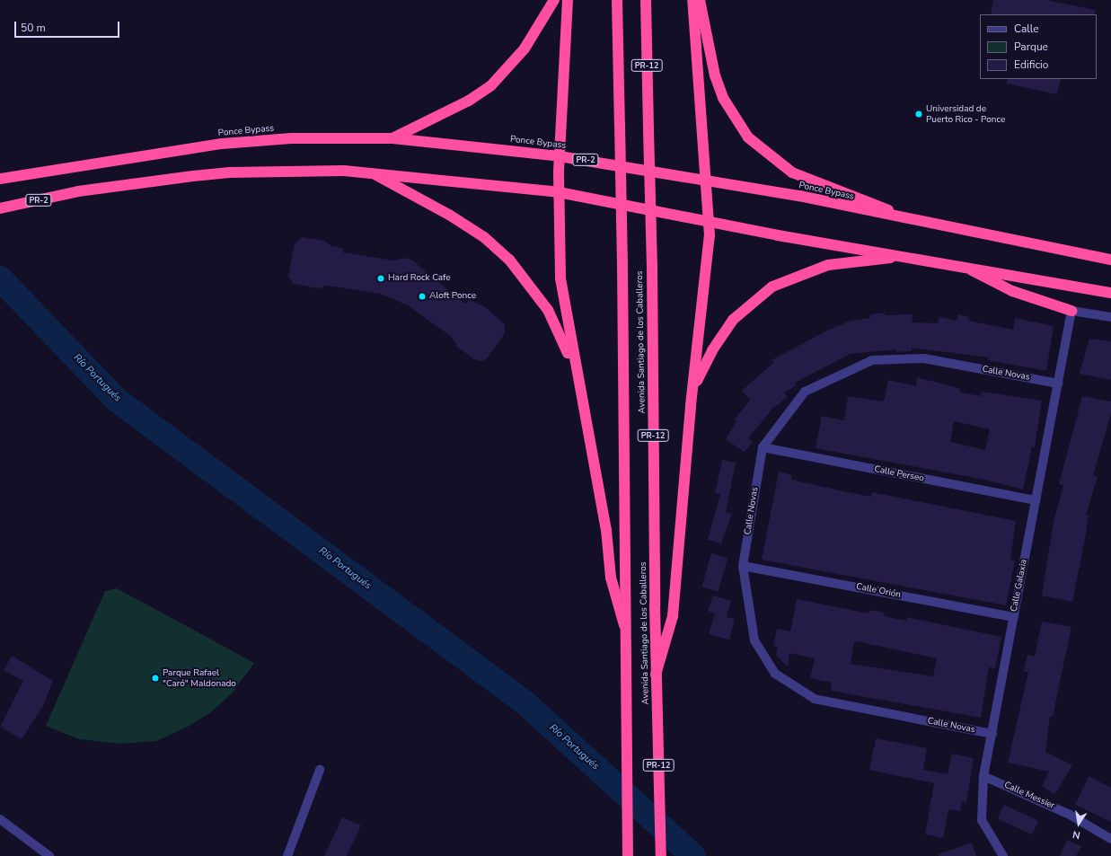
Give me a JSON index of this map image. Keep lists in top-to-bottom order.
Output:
{
  "streets": {
    "highway": [
      "PR-12",
      "Ponce Bypass",
      "PR-2",
      "Avenida Santiago de los Caballeros"
    ],
    "street": [
      "Calle Novas",
      "Calle Perseo",
      "Calle Galaxia",
      "Calle Orión",
      "Calle Messier"
    ]
  },
  "crossings": [
    ["Calle Novas", "Calle Perseo"],
    ["Calle Novas", "Calle Galaxia"],
    ["Calle Novas", "Calle Orión"],
    ["Calle Perseo", "Calle Galaxia"],
    ["Calle Galaxia", "Calle Orión"],
    ["Calle Galaxia", "Calle Messier"]
  ],
  "water": ["Río Portugués"],
  "places": [
    "Universidad de Puerto Rico - Ponce",
    "Hard Rock Cafe",
    "Aloft Ponce",
    "Parque Rafael \"Caró\" Maldonado"
  ],
  "legend": ["Calle", "Parque", "Edificio"],
  "scale_bar": "50 m",
  "north": "bottom"
}
